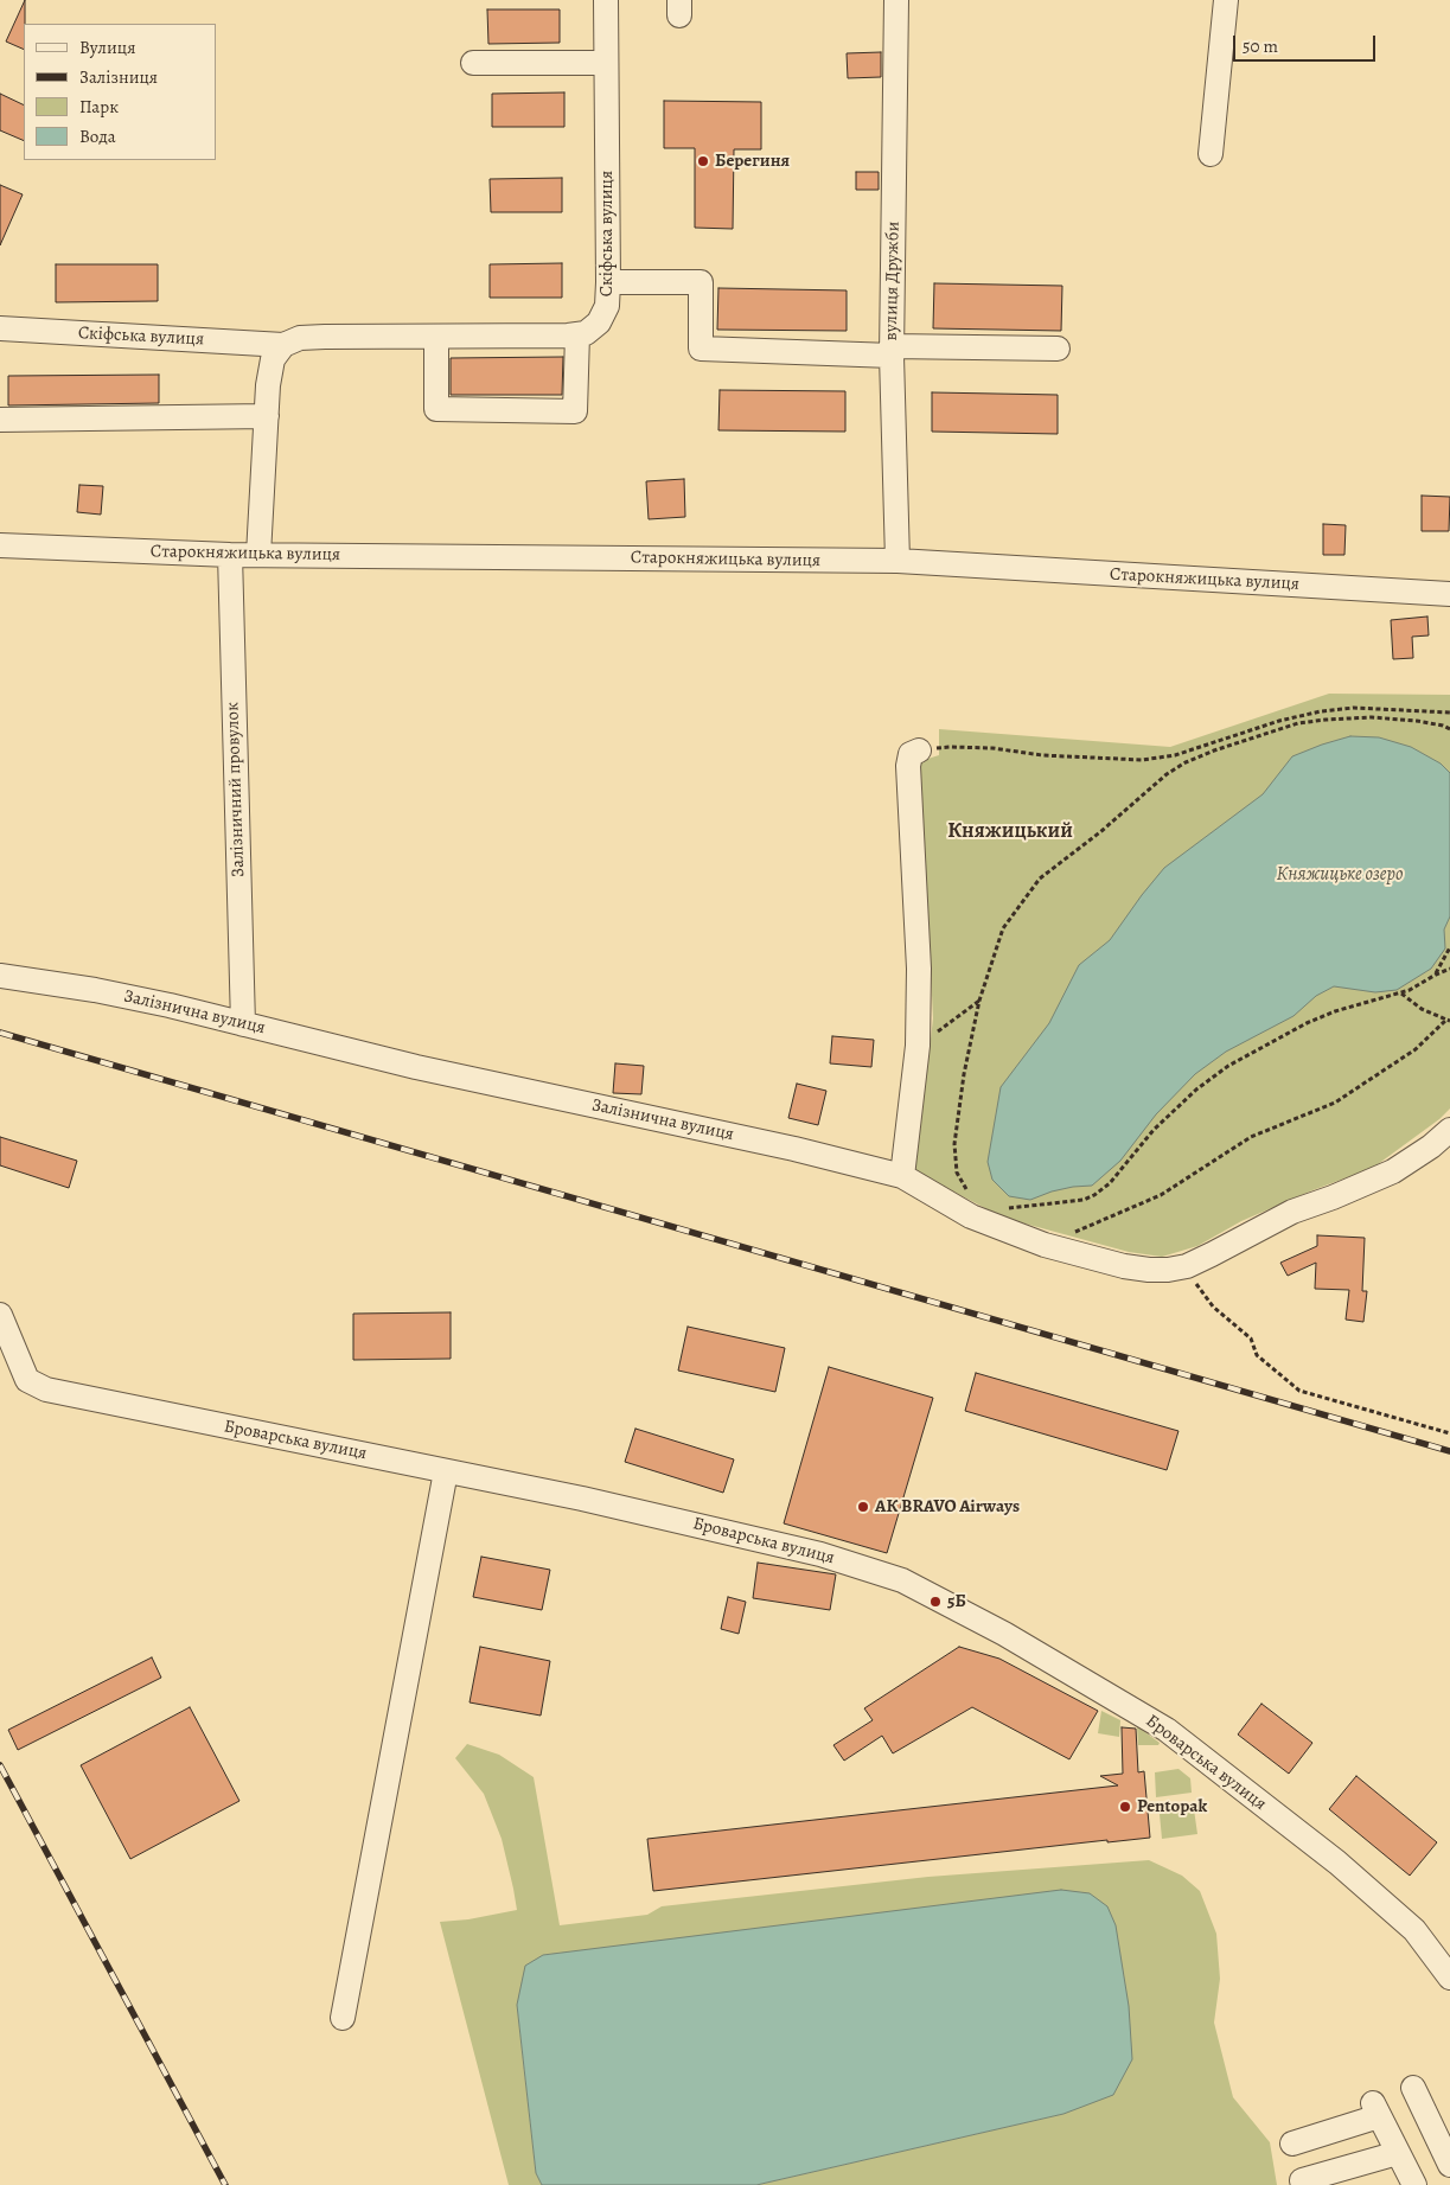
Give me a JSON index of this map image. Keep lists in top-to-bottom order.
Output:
{
  "streets": {
    "street": [
      "Скіфська вулиця",
      "вулиця Дружби",
      "Старокняжицька вулиця",
      "Залізничний провулок",
      "Залізнична вулиця",
      "Броварська вулиця"
    ]
  },
  "crossings": [
    ["вулиця Дружби", "Старокняжицька вулиця"],
    ["Старокняжицька вулиця", "Залізничний провулок"],
    ["Залізничний провулок", "Залізнична вулиця"]
  ],
  "districts": ["Княжицький"],
  "water": ["Княжицьке озеро"],
  "places": [
    "Берегиня",
    "АК BRAVO Airways",
    "5Б",
    "Pentopak"
  ],
  "legend": [
    "Вулиця",
    "Залізниця",
    "Парк",
    "Вода"
  ],
  "scale_bar": "50 m"
}
